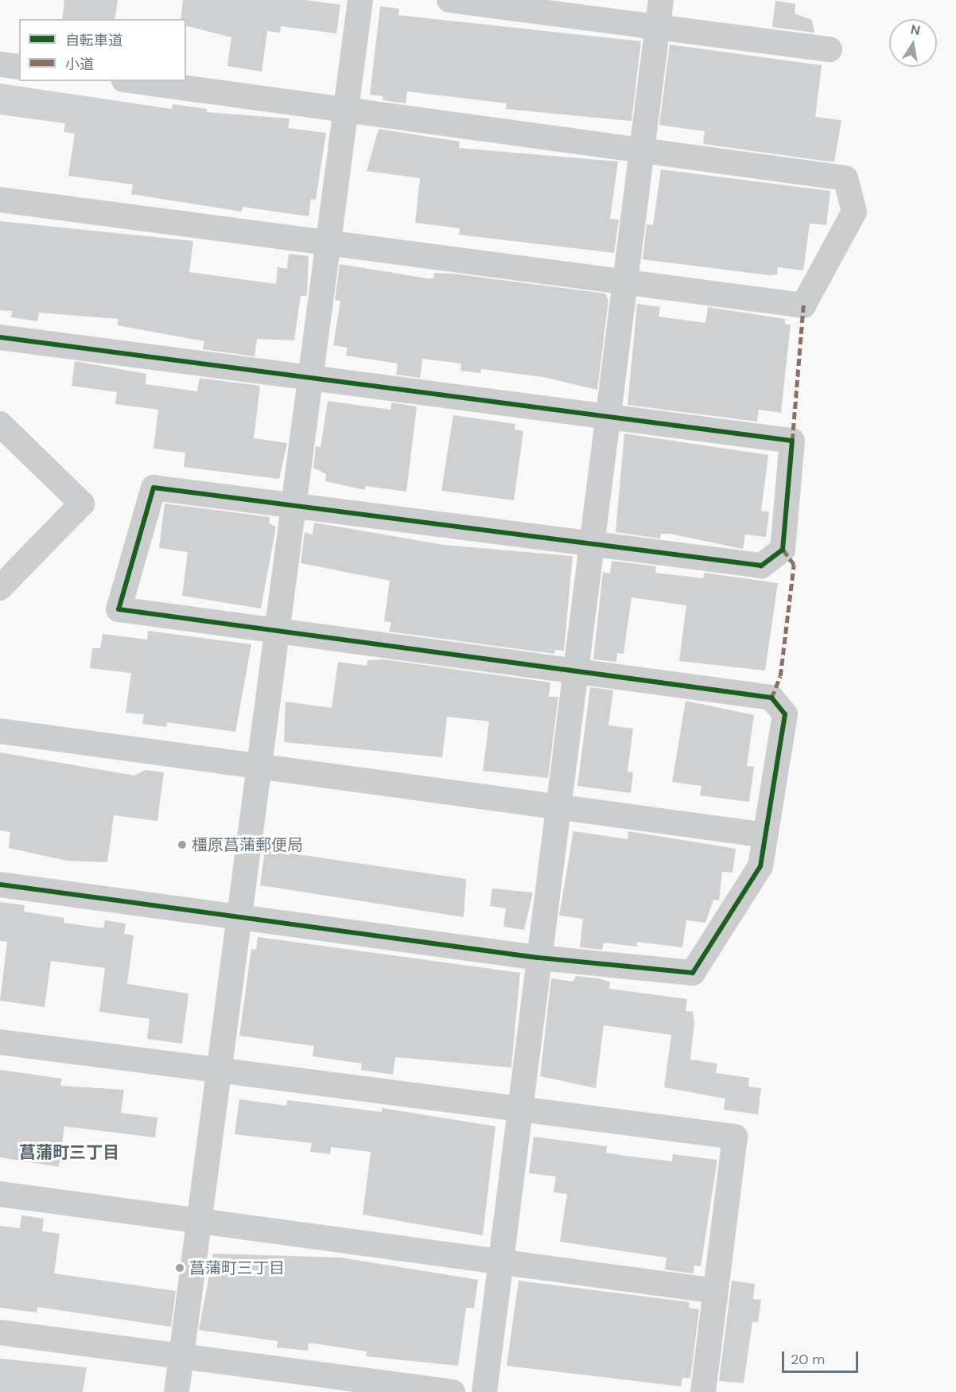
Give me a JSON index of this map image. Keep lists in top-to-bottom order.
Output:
{
  "districts": ["菖蒲町三丁目"],
  "places": ["橿原菖蒲郵便局", "菖蒲町三丁目"],
  "legend": ["自転車道", "小道"],
  "scale_bar": "20 m",
  "north": "top"
}
